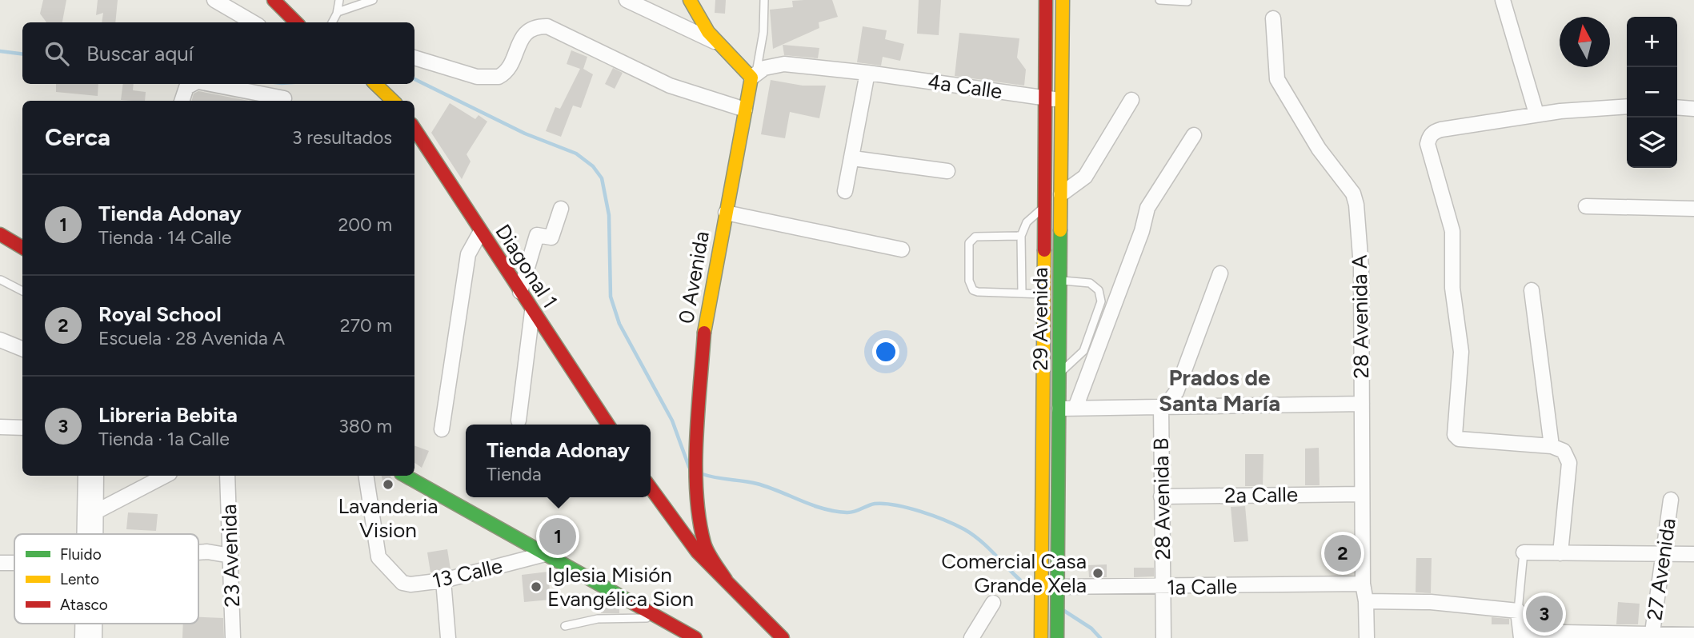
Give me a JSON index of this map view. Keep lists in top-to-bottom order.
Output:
{
  "streets": {
    "street": [
      "4a Calle",
      "Diagonal 1",
      "0 Avenida",
      "28 Avenida A",
      "29 Avenida",
      "2a Calle",
      "28 Avenida B",
      "23 Avenida",
      "27 Avenida",
      "13 Calle",
      "1a Calle"
    ]
  },
  "crossings": [
    ["4a Calle", "0 Avenida"],
    ["4a Calle", "29 Avenida"],
    ["28 Avenida A", "2a Calle"],
    ["28 Avenida A", "1a Calle"],
    ["29 Avenida", "1a Calle"],
    ["2a Calle", "28 Avenida B"],
    ["28 Avenida B", "1a Calle"]
  ],
  "districts": ["Prados de Santa María"],
  "places": ["Lavanderia Vision", "Comercial Casa Grande Xela", "Iglesia Misión Evangélica Sion"],
  "legend": ["Fluido", "Lento", "Atasco"],
  "north": "top",
  "page": {
    "map_buttons": ["+", "−"],
    "search": "Buscar aquí",
    "heading": ["Cerca", "3 resultados"],
    "list": [
      {
        "mark": "1",
        "name": "Tienda Adonay",
        "note": "Tienda · 14 Calle",
        "value": "200 m"
      },
      {
        "mark": "2",
        "name": "Royal School",
        "note": "Escuela · 28 Avenida A",
        "value": "270 m"
      },
      {
        "mark": "3",
        "name": "Libreria Bebita",
        "note": "Tienda · 1a Calle",
        "value": "380 m"
      }
    ],
    "popup": ["Tienda Adonay", "Tienda"],
    "pins": ["1", "2", "3"]
  }
}
